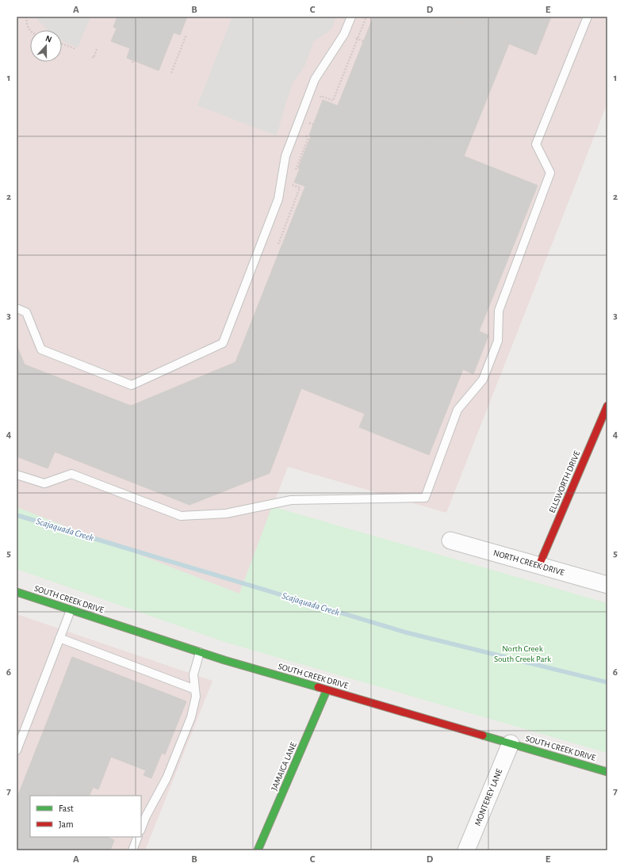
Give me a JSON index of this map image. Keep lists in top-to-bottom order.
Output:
{
  "streets": {
    "street": [
      "ELLSWORTH DRIVE",
      "NORTH CREEK DRIVE",
      "SOUTH CREEK DRIVE",
      "JAMAICA LANE",
      "MONTEREY LANE"
    ]
  },
  "crossings": [
    ["ELLSWORTH DRIVE", "NORTH CREEK DRIVE"],
    ["SOUTH CREEK DRIVE", "JAMAICA LANE"],
    ["SOUTH CREEK DRIVE", "MONTEREY LANE"]
  ],
  "water": ["Scajaquada Creek"],
  "parks": ["North Creek South Creek Park"],
  "legend": ["Fast", "Jam"],
  "north": "top",
  "grid": {
    "columns": [
      "A",
      "B",
      "C",
      "D",
      "E"
    ],
    "rows": [
      "1",
      "2",
      "3",
      "4",
      "5",
      "6",
      "7"
    ]
  }
}
